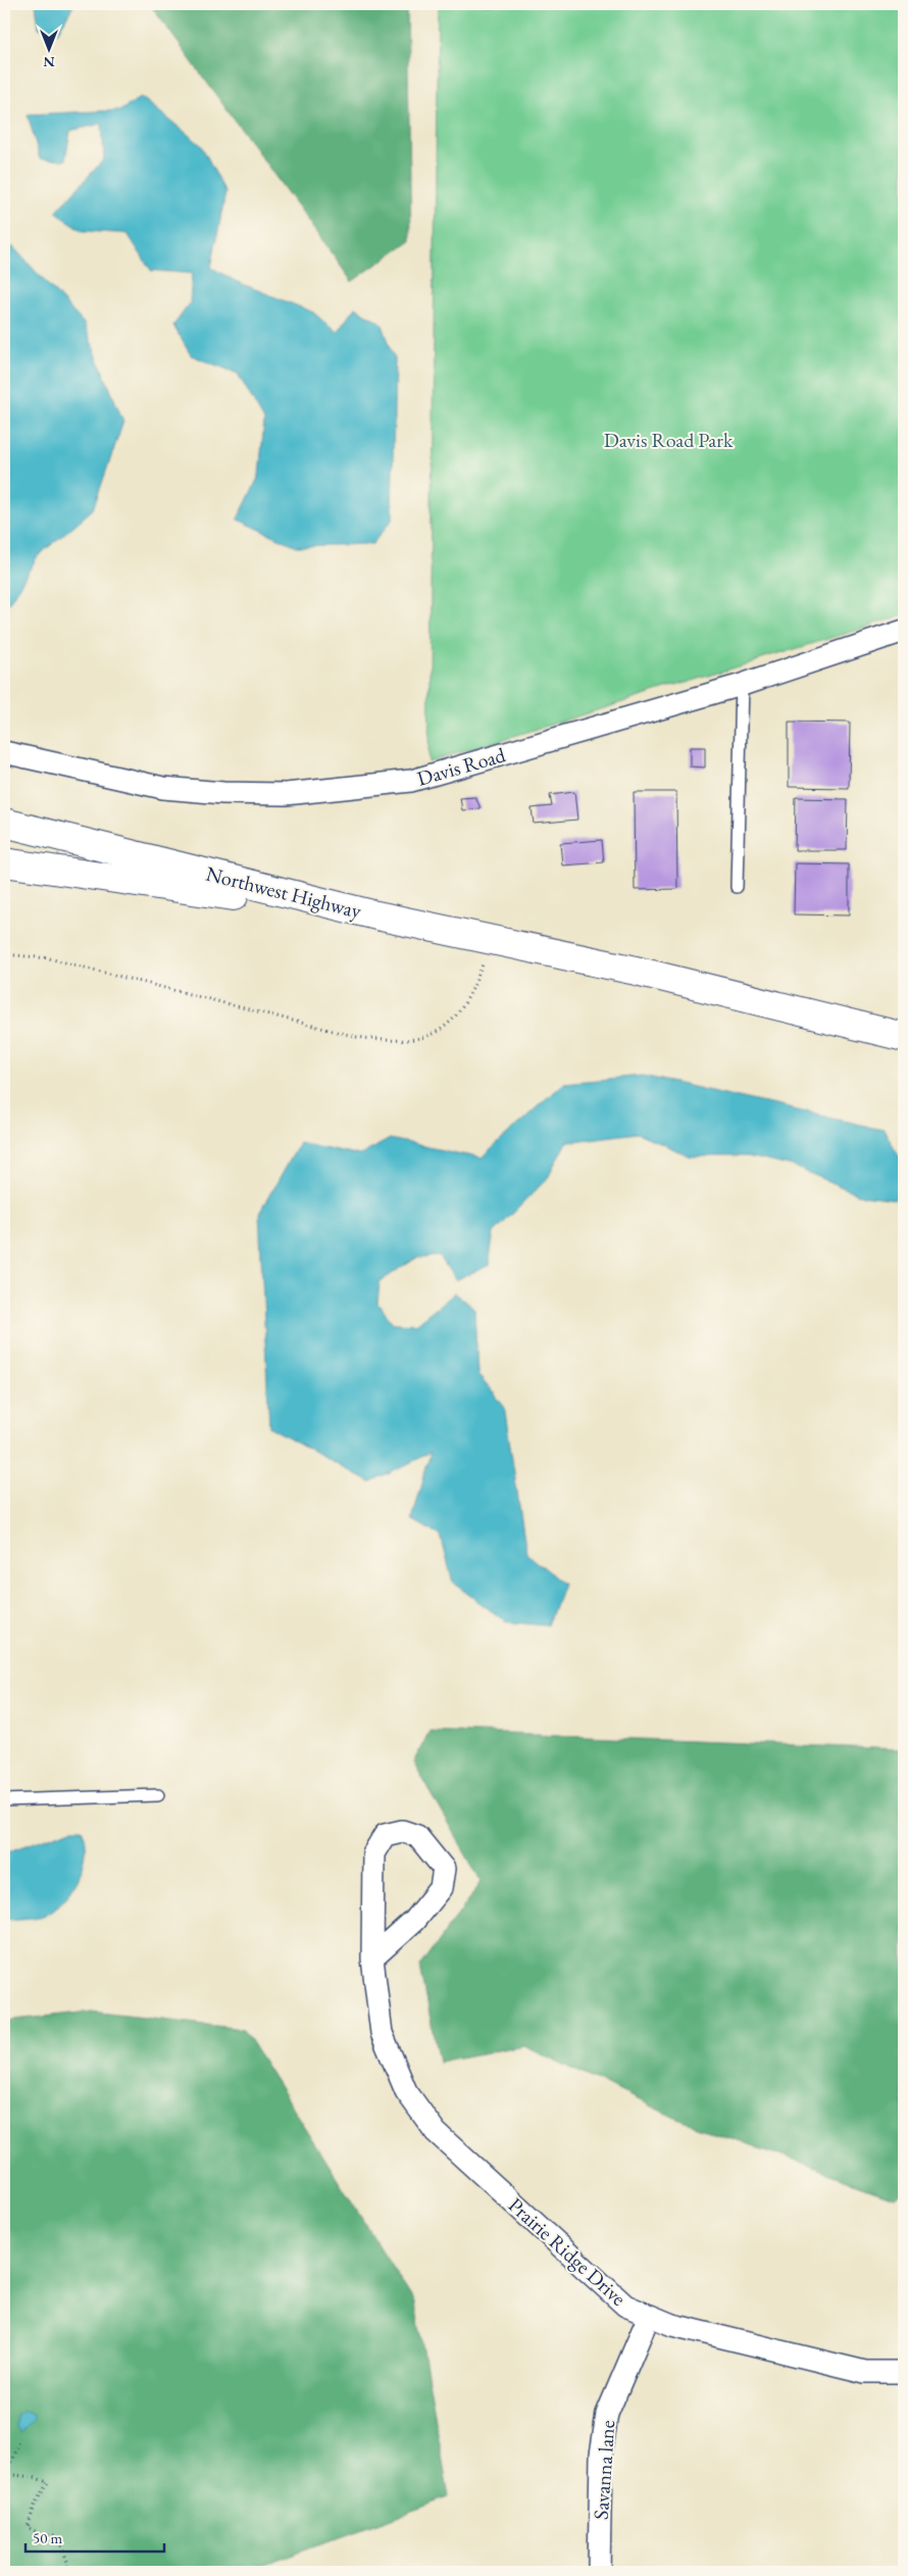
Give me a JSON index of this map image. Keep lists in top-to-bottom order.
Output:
{
  "streets": {
    "main road": ["Northwest Highway"],
    "street": ["Davis Road", "Prairie Ridge Drive", "Savanna lane"]
  },
  "crossings": [
    ["Prairie Ridge Drive", "Savanna lane"]
  ],
  "parks": ["Davis Road Park"],
  "scale_bar": "50 m",
  "north": "bottom"
}
